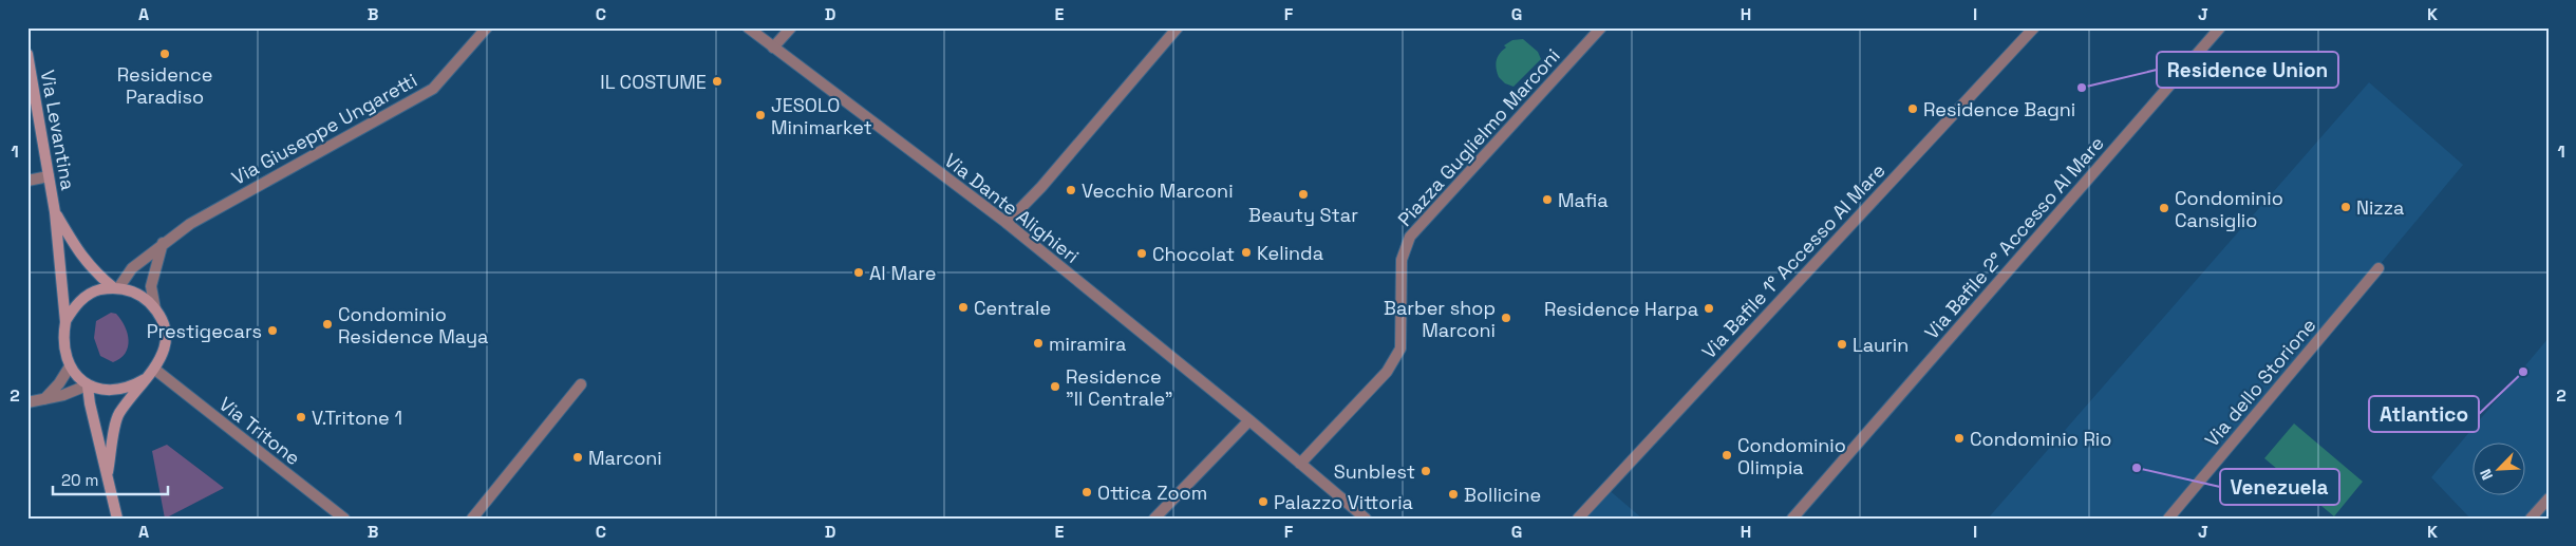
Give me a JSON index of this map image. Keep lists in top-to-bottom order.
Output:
{
  "streets": {
    "street": [
      "Via Giuseppe Ungaretti",
      "Via Levantina",
      "Piazza Guglielmo Marconi",
      "Via Dante Alighieri",
      "Via Bafile 2° Accesso Al Mare",
      "Via Bafile 1° Accesso Al Mare",
      "Via dello Storione",
      "Via Tritone"
    ]
  },
  "crossings": [
    ["Via Giuseppe Ungaretti", "Via Levantina"],
    ["Via Giuseppe Ungaretti", "Via Tritone"],
    ["Via Levantina", "Via Tritone"],
    ["Piazza Guglielmo Marconi", "Via Dante Alighieri"]
  ],
  "places": [
    "Residence Paradiso",
    "IL COSTUME",
    "Residence Union",
    "Residence Bagni",
    "JESOLO Minimarket",
    "Vecchio Marconi",
    "Beauty Star",
    "Mafia",
    "Nizza",
    "Condominio Cansiglio",
    "Kelinda",
    "Chocolat",
    "Al Mare",
    "Centrale",
    "Residence Harpa",
    "Barber shop Marconi",
    "Condominio Residence Maya",
    "Prestigecars",
    "miramira",
    "Laurin",
    "Atlantico",
    "Residence \"Il Centrale\"",
    "V.Tritone 1",
    "Condominio Rio",
    "Condominio Olimpia",
    "Marconi",
    "Venezuela",
    "Sunblest",
    "Ottica Zoom",
    "Bollicine",
    "Palazzo Vittoria"
  ],
  "scale_bar": "20 m",
  "north": "bottom left",
  "grid": {
    "columns": [
      "A",
      "B",
      "C",
      "D",
      "E",
      "F",
      "G",
      "H",
      "I",
      "J",
      "K"
    ],
    "rows": ["1", "2"]
  }
}
